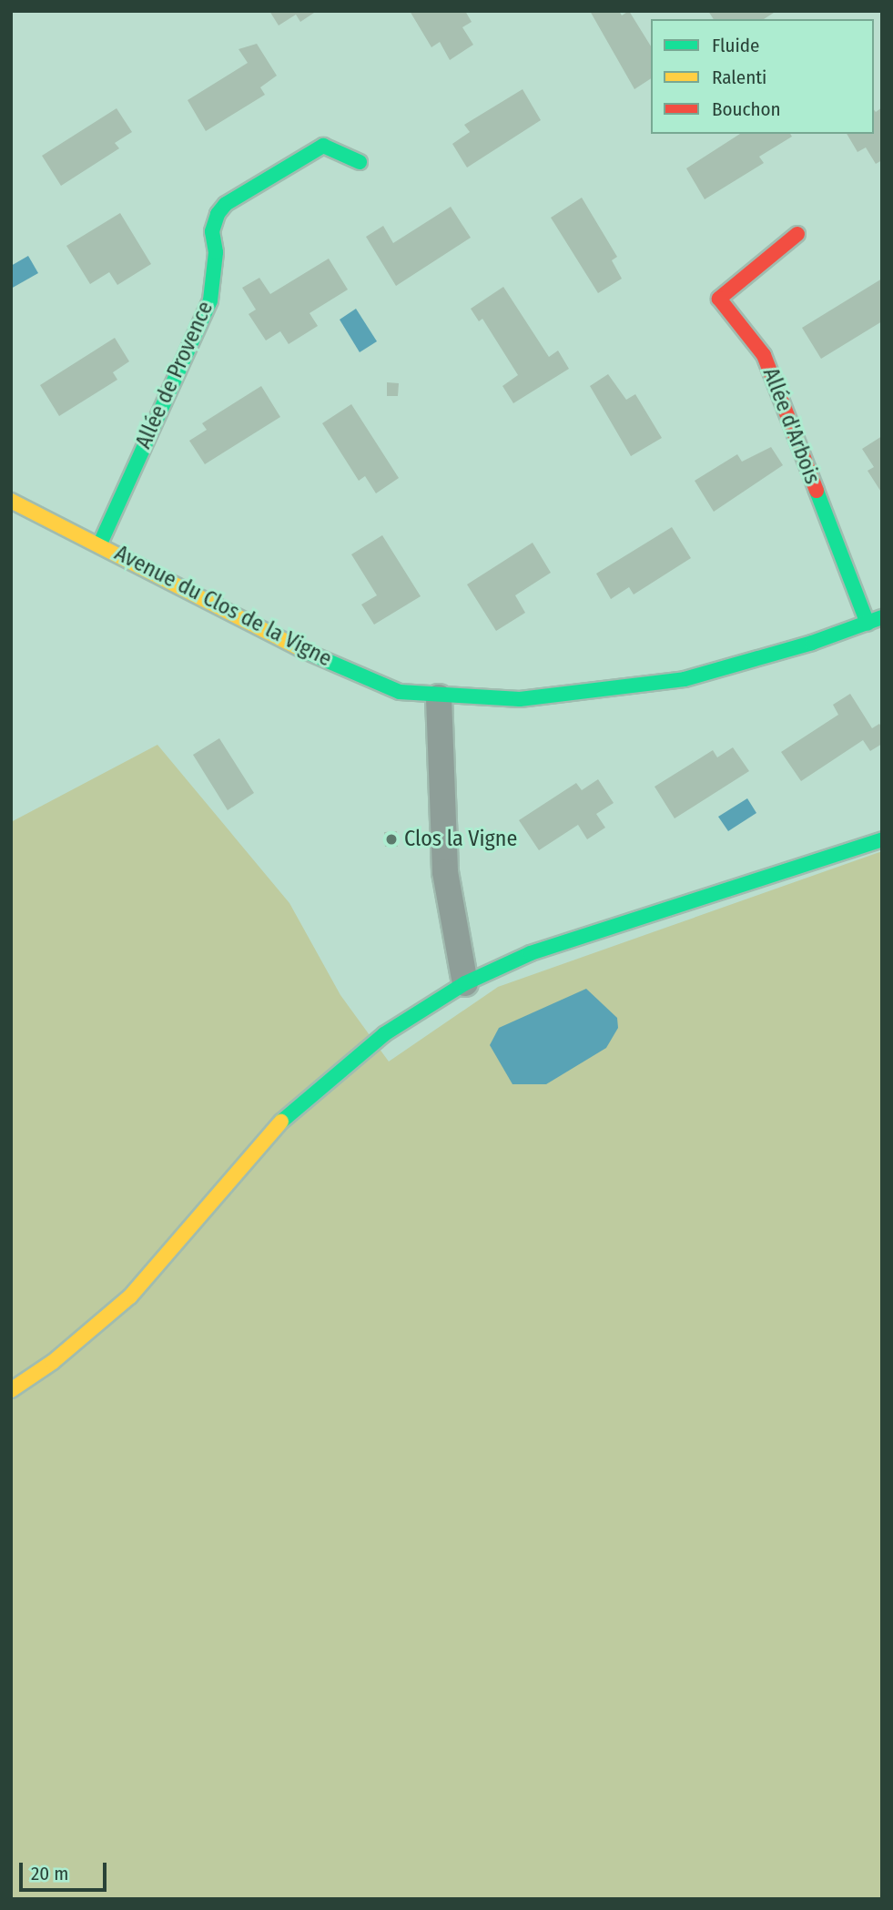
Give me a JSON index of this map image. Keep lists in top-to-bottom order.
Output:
{
  "streets": {
    "street": ["Allée de Provence", "Allée d'Arbois", "Avenue du Clos de la Vigne"]
  },
  "crossings": [
    ["Allée de Provence", "Avenue du Clos de la Vigne"],
    ["Allée d'Arbois", "Avenue du Clos de la Vigne"]
  ],
  "places": ["Clos la Vigne"],
  "legend": ["Fluide", "Ralenti", "Bouchon"],
  "scale_bar": "20 m"
}
